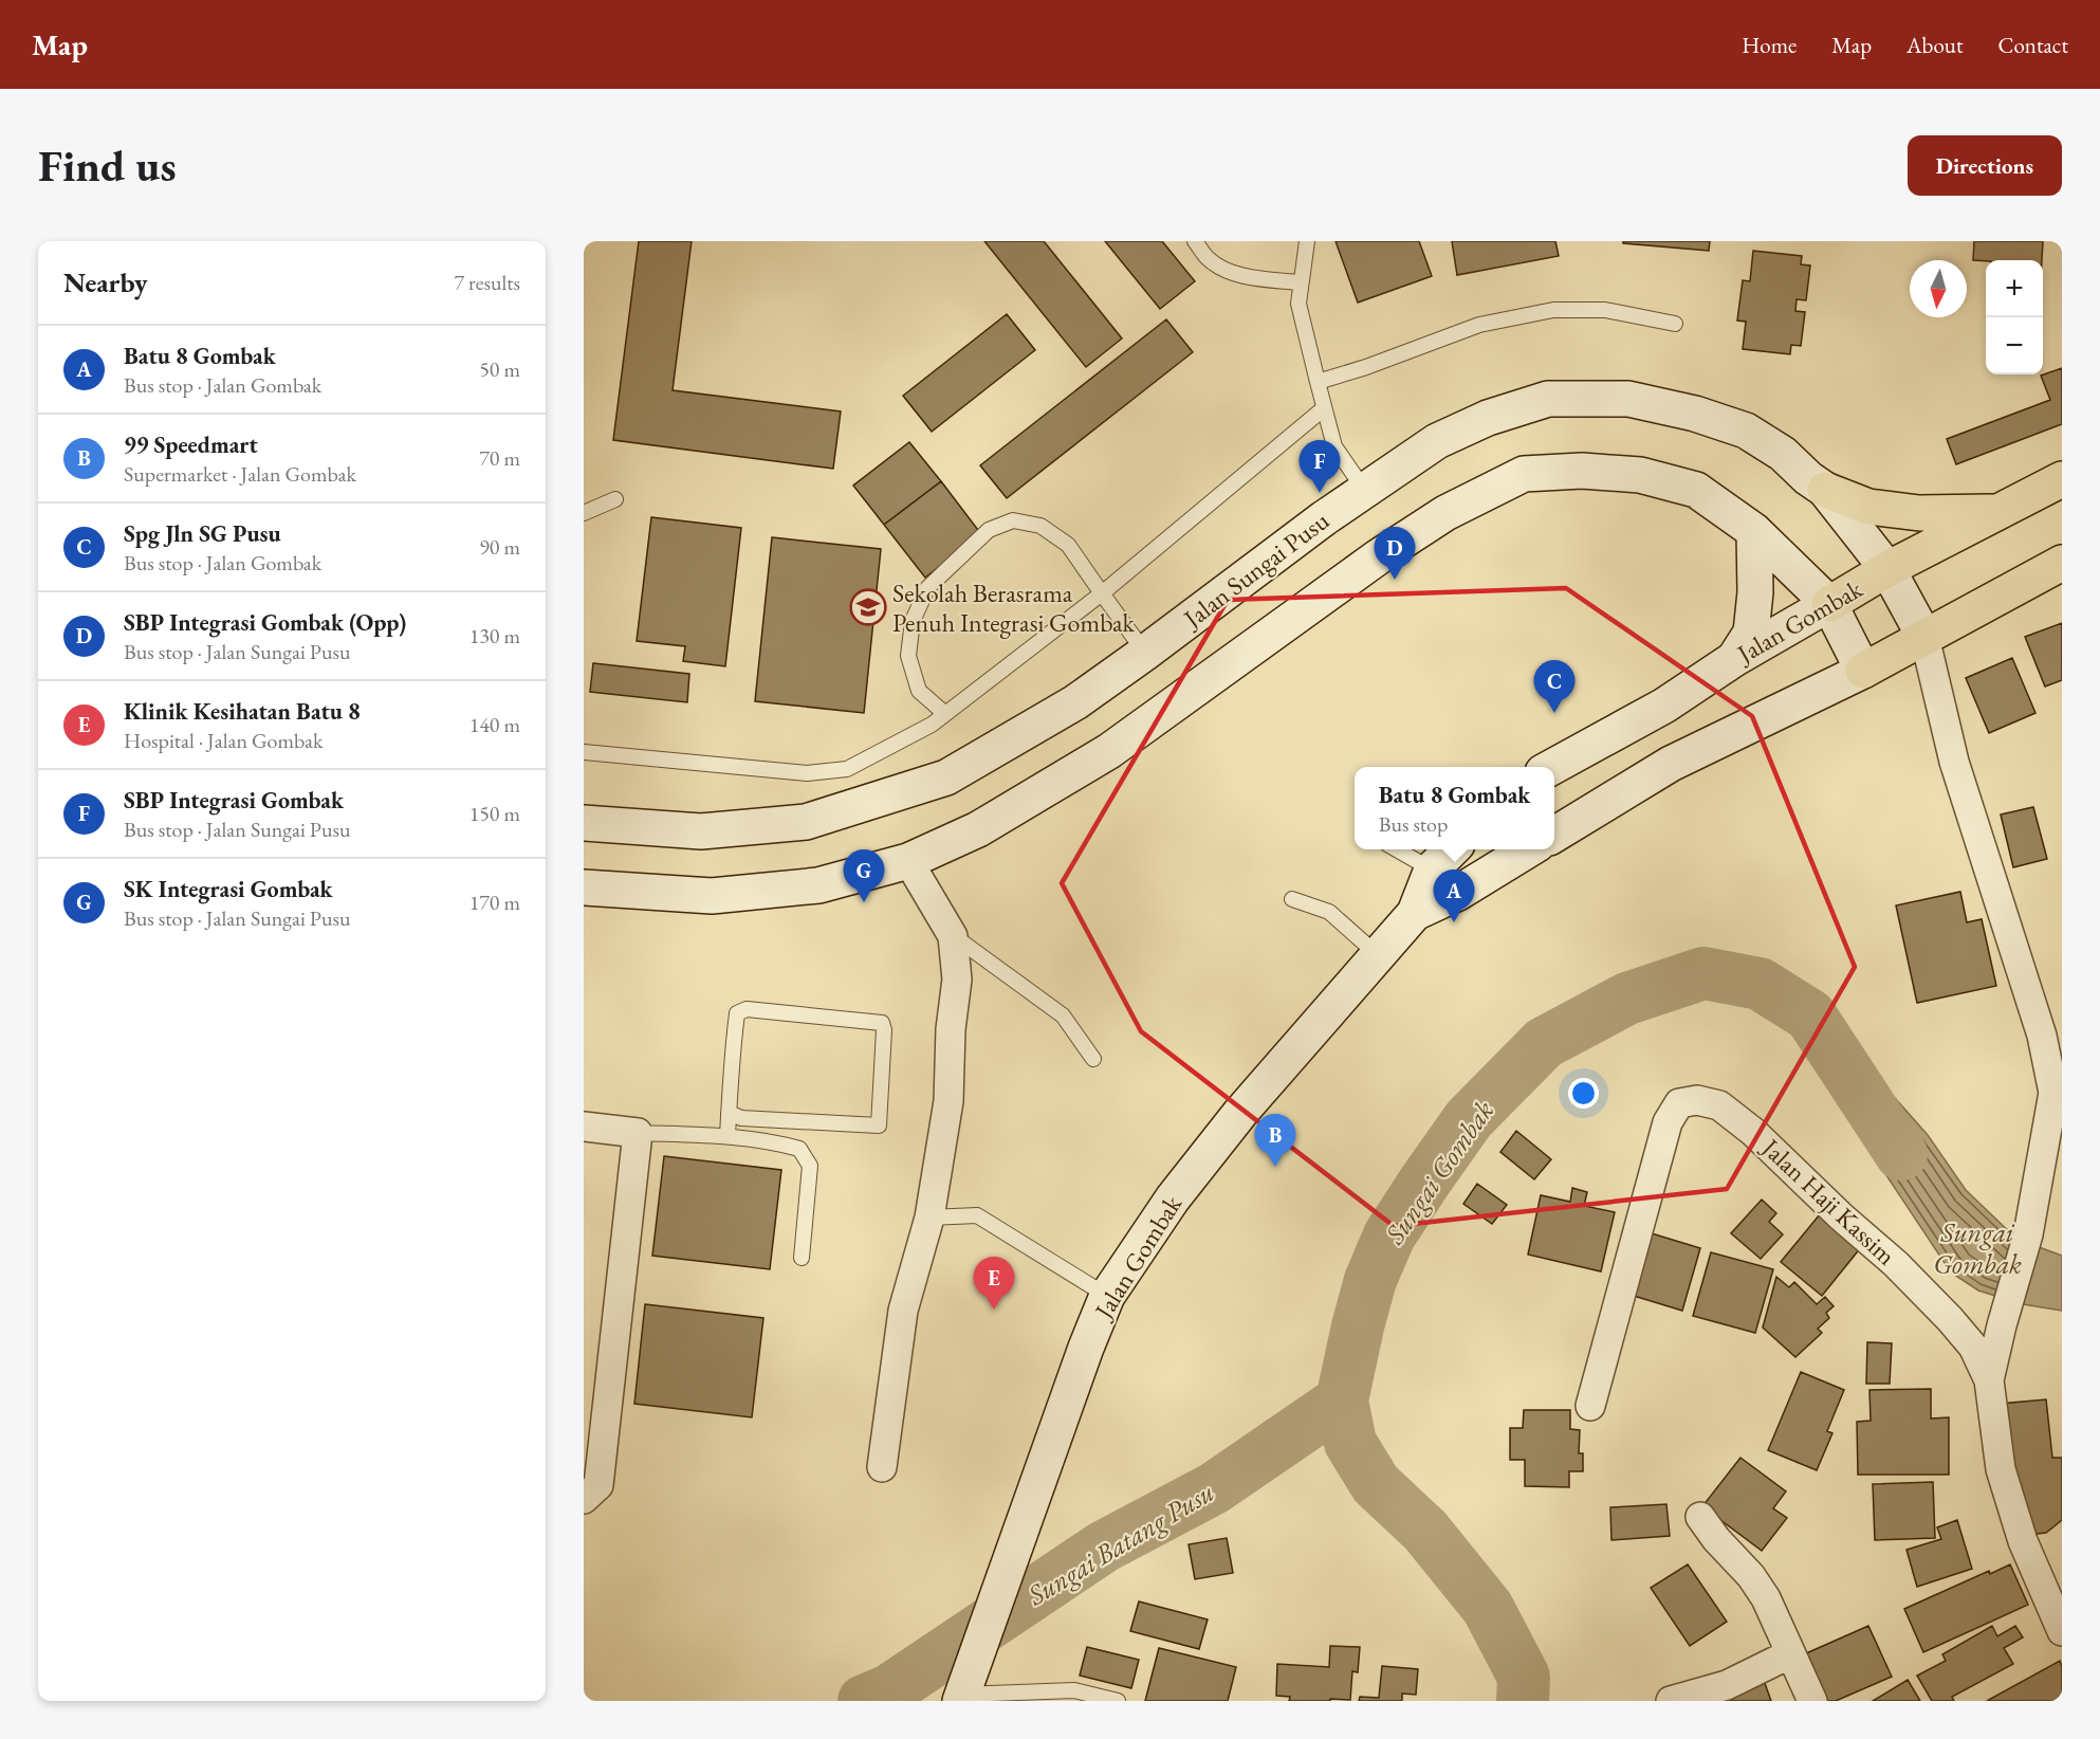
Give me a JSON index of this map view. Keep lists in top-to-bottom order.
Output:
{
  "streets": {
    "main road": ["Jalan Sungai Pusu", "Jalan Gombak"],
    "street": ["Jalan Haji Kassim"]
  },
  "crossings": [
    ["Jalan Sungai Pusu", "Jalan Gombak"]
  ],
  "water": ["Sungai Gombak", "Sungai Batang Pusu"],
  "places": {
    "school or university": ["Sekolah Berasrama Penuh Integrasi Gombak"]
  },
  "north": "bottom",
  "page": {
    "header": "Map",
    "nav": [
      "Home",
      "Map",
      "About",
      "Contact"
    ],
    "buttons": "Directions",
    "title": "Find us",
    "heading": ["Nearby", "7 results"],
    "map_buttons": ["+", "−"],
    "list": [
      {
        "mark": "A",
        "name": "Batu 8 Gombak",
        "note": "Bus stop · Jalan Gombak",
        "value": "50 m"
      },
      {
        "mark": "B",
        "name": "99 Speedmart",
        "note": "Supermarket · Jalan Gombak",
        "value": "70 m"
      },
      {
        "mark": "C",
        "name": "Spg Jln SG Pusu",
        "note": "Bus stop · Jalan Gombak",
        "value": "90 m"
      },
      {
        "mark": "D",
        "name": "SBP Integrasi Gombak (Opp)",
        "note": "Bus stop · Jalan Sungai Pusu",
        "value": "130 m"
      },
      {
        "mark": "E",
        "name": "Klinik Kesihatan Batu 8",
        "note": "Hospital · Jalan Gombak",
        "value": "140 m"
      },
      {
        "mark": "F",
        "name": "SBP Integrasi Gombak",
        "note": "Bus stop · Jalan Sungai Pusu",
        "value": "150 m"
      },
      {
        "mark": "G",
        "name": "SK Integrasi Gombak",
        "note": "Bus stop · Jalan Sungai Pusu",
        "value": "170 m"
      }
    ],
    "pins": [
      "F",
      "D",
      "C",
      "G",
      "A",
      "B",
      "E"
    ],
    "popup": ["Batu 8 Gombak", "Bus stop"]
  }
}
